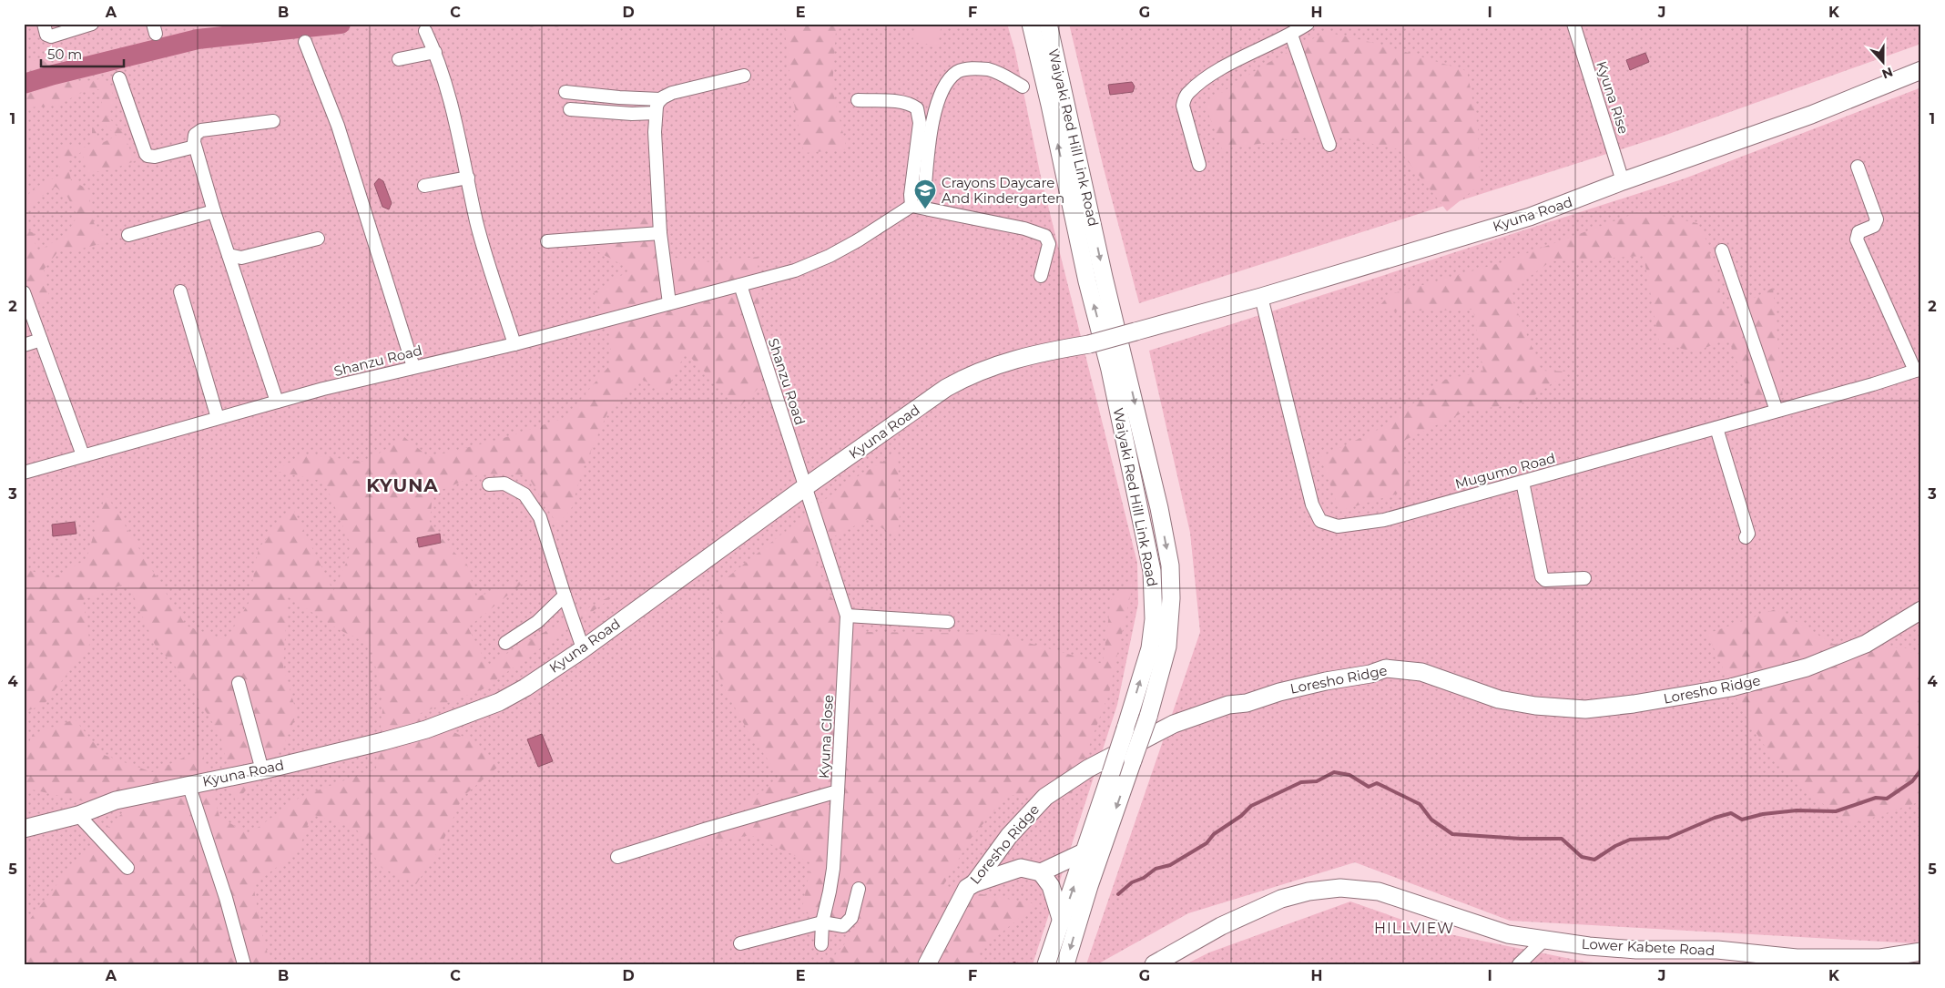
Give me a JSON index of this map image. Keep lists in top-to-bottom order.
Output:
{
  "streets": {
    "main road": [
      "Waiyaki Red Hill Link Road",
      "Kyuna Road",
      "Loresho Ridge",
      "Lower Kabete Road"
    ],
    "street": [
      "Kyuna Rise",
      "Shanzu Road",
      "Mugumo Road",
      "Kyuna Close"
    ]
  },
  "crossings": [
    ["Kyuna Rise", "Kyuna Road"],
    ["Kyuna Road", "Shanzu Road"],
    ["Kyuna Road", "Mugumo Road"],
    ["Kyuna Road", "Kyuna Close"],
    ["Shanzu Road", "Kyuna Close"]
  ],
  "districts": ["KYUNA", "HILLVIEW"],
  "places": {
    "school or university": ["Crayons Daycare And Kindergarten"]
  },
  "scale_bar": "50 m",
  "north": "bottom",
  "grid": {
    "columns": [
      "A",
      "B",
      "C",
      "D",
      "E",
      "F",
      "G",
      "H",
      "I",
      "J",
      "K"
    ],
    "rows": [
      "1",
      "2",
      "3",
      "4",
      "5"
    ]
  }
}
